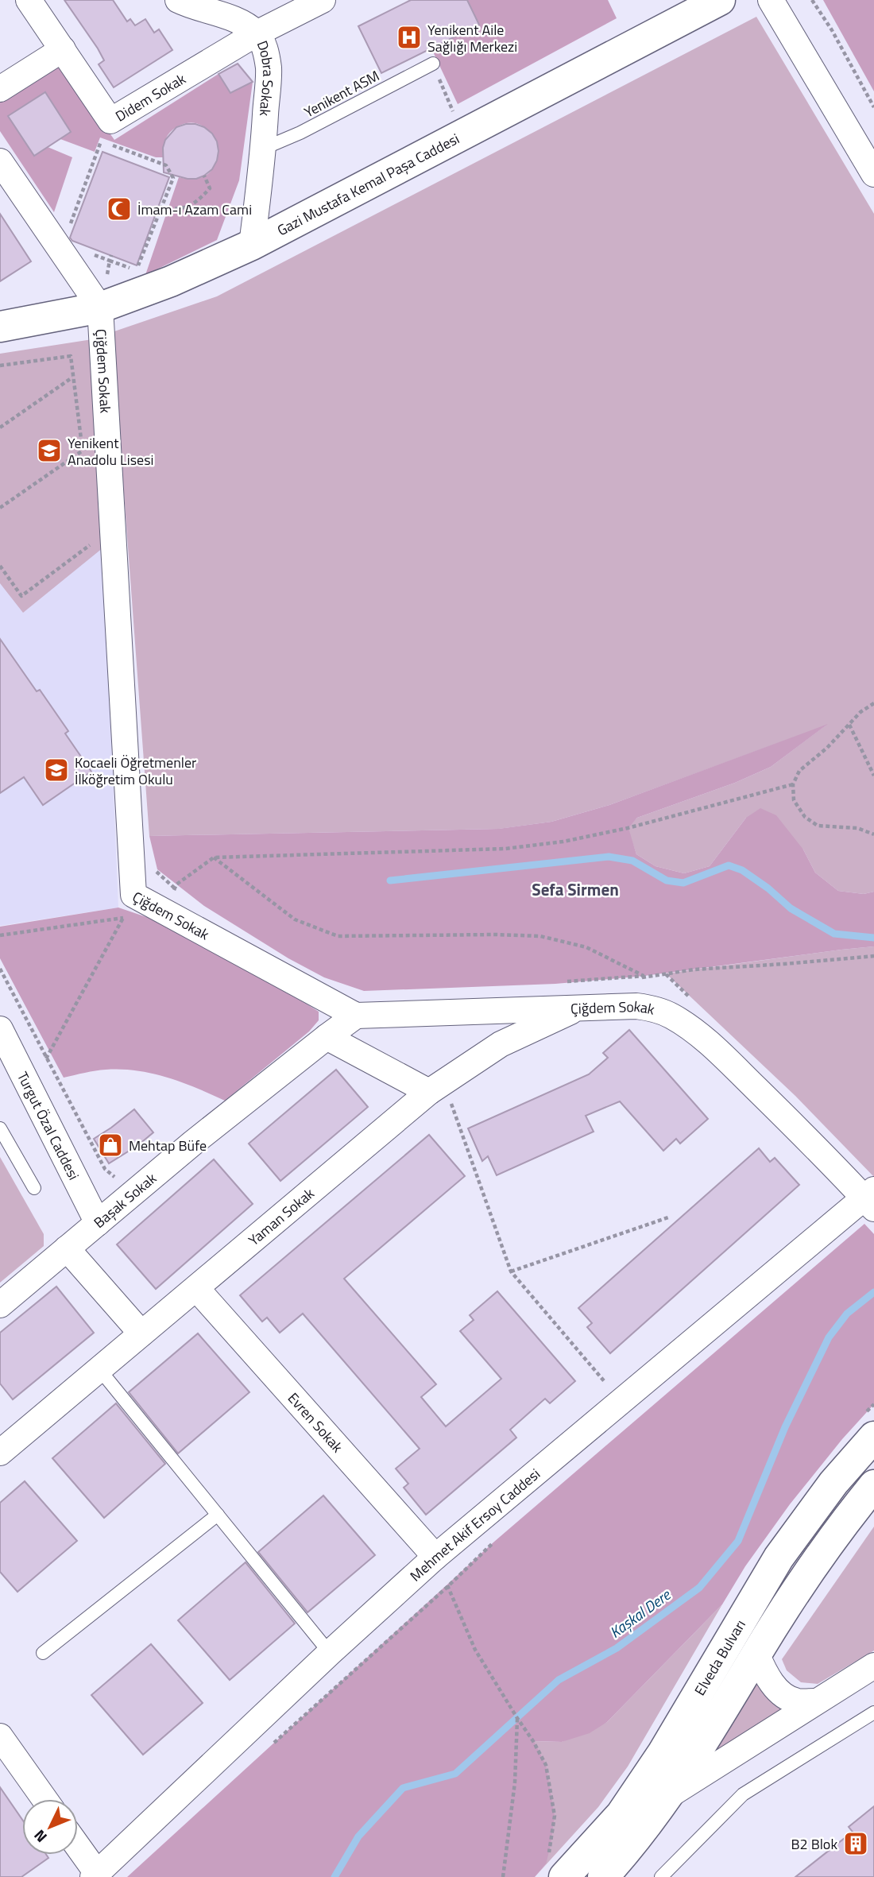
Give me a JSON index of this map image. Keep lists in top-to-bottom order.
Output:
{
  "streets": {
    "main road": ["Gazi Mustafa Kemal Paşa Caddesi", "Elveda Bulvarı"],
    "street": [
      "Dobra Sokak",
      "Didem Sokak",
      "Çiğdem Sokak",
      "Turgut Özal Caddesi",
      "Başak Sokak",
      "Yaman Sokak",
      "Evren Sokak",
      "Mehmet Akif Ersoy Caddesi"
    ],
    "lane": ["Yenikent ASM"]
  },
  "crossings": [
    ["Dobra Sokak", "Yenikent ASM"],
    ["Dobra Sokak", "Didem Sokak"],
    ["Dobra Sokak", "Gazi Mustafa Kemal Paşa Caddesi"],
    ["Gazi Mustafa Kemal Paşa Caddesi", "Çiğdem Sokak"],
    ["Çiğdem Sokak", "Başak Sokak"],
    ["Çiğdem Sokak", "Yaman Sokak"],
    ["Çiğdem Sokak", "Mehmet Akif Ersoy Caddesi"],
    ["Turgut Özal Caddesi", "Başak Sokak"],
    ["Yaman Sokak", "Evren Sokak"],
    ["Evren Sokak", "Mehmet Akif Ersoy Caddesi"]
  ],
  "districts": ["Sefa Sirmen"],
  "water": ["Kaşkal Dere"],
  "places": {
    "hospital": ["Yenikent Aile Sağlığı Merkezi"],
    "mosque": ["İmam-ı Azam Cami"],
    "school or university": ["Yenikent Anadolu Lisesi", "Kocaeli Öğretmenler İlköğretim Okulu"],
    "shop": ["Mehtap Büfe"],
    "building": ["B2 Blok"]
  },
  "north": "bottom left"
}
